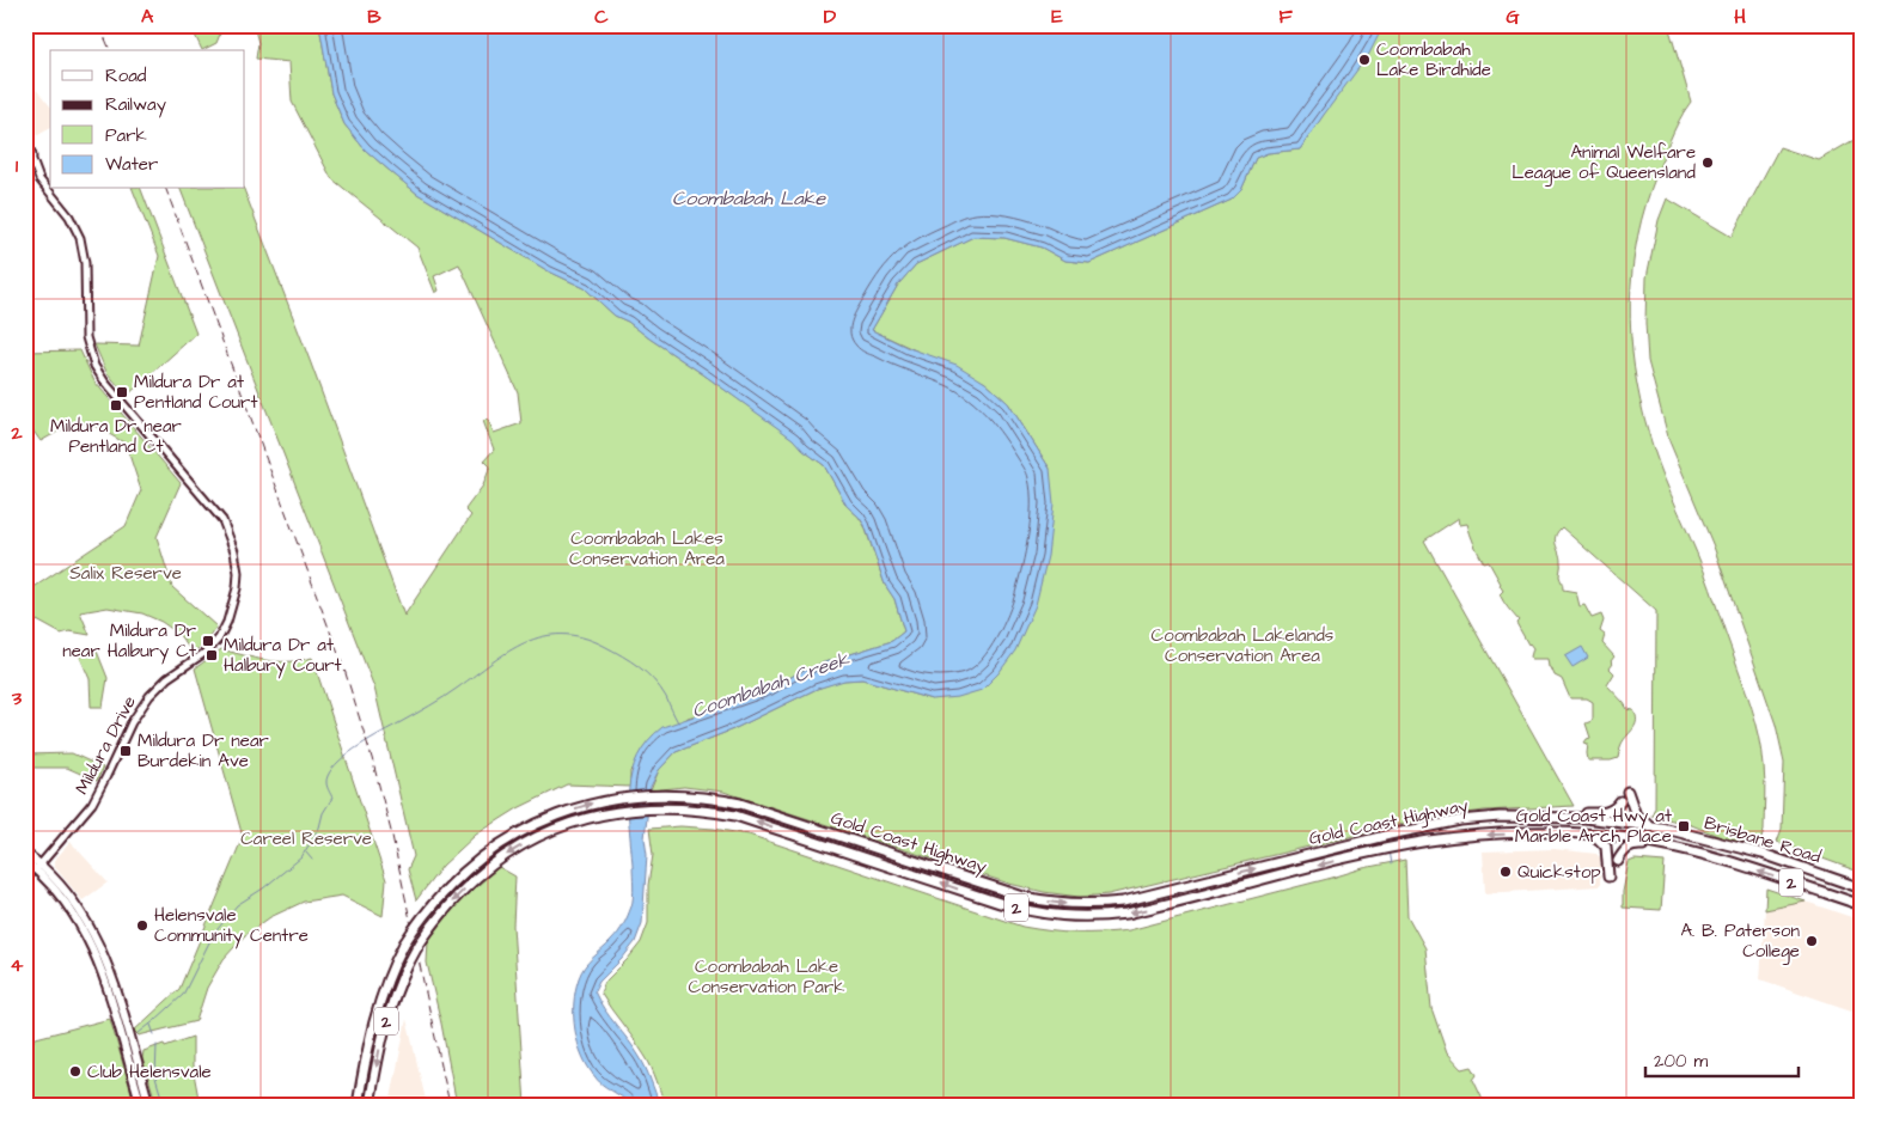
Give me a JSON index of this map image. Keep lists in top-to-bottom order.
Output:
{
  "streets": {
    "highway": ["Gold Coast Highway", "Brisbane Road", "2"],
    "street": ["Mildura Drive"]
  },
  "crossings": [
    ["Gold Coast Highway", "Brisbane Road"]
  ],
  "water": ["Coombabah Lake", "Coombabah Creek"],
  "parks": [
    "Coombabah Lakes Conservation Area",
    "Salix Reserve",
    "Coombabah Lakelands Conservation Area",
    "Careel Reserve",
    "Coombabah Lake Conservation Park"
  ],
  "places": {
    "other": [
      "Coombabah Lake Birdhide",
      "Animal Welfare League of Queensland",
      "Quickstop",
      "Helensvale Community Centre",
      "A. B. Paterson College",
      "Club Helensvale"
    ],
    "transit": [
      "Mildura Dr at Pentland Court",
      "Mildura Dr near Pentland Ct",
      "Mildura Dr near Halbury Ct",
      "Mildura Dr at Halbury Court",
      "Mildura Dr near Burdekin Ave",
      "Gold Coast Hwy at Marble Arch Place"
    ]
  },
  "legend": [
    "Road",
    "Railway",
    "Park",
    "Water"
  ],
  "scale_bar": "200 m",
  "grid": {
    "columns": [
      "A",
      "B",
      "C",
      "D",
      "E",
      "F",
      "G",
      "H"
    ],
    "rows": [
      "1",
      "2",
      "3",
      "4"
    ]
  }
}
